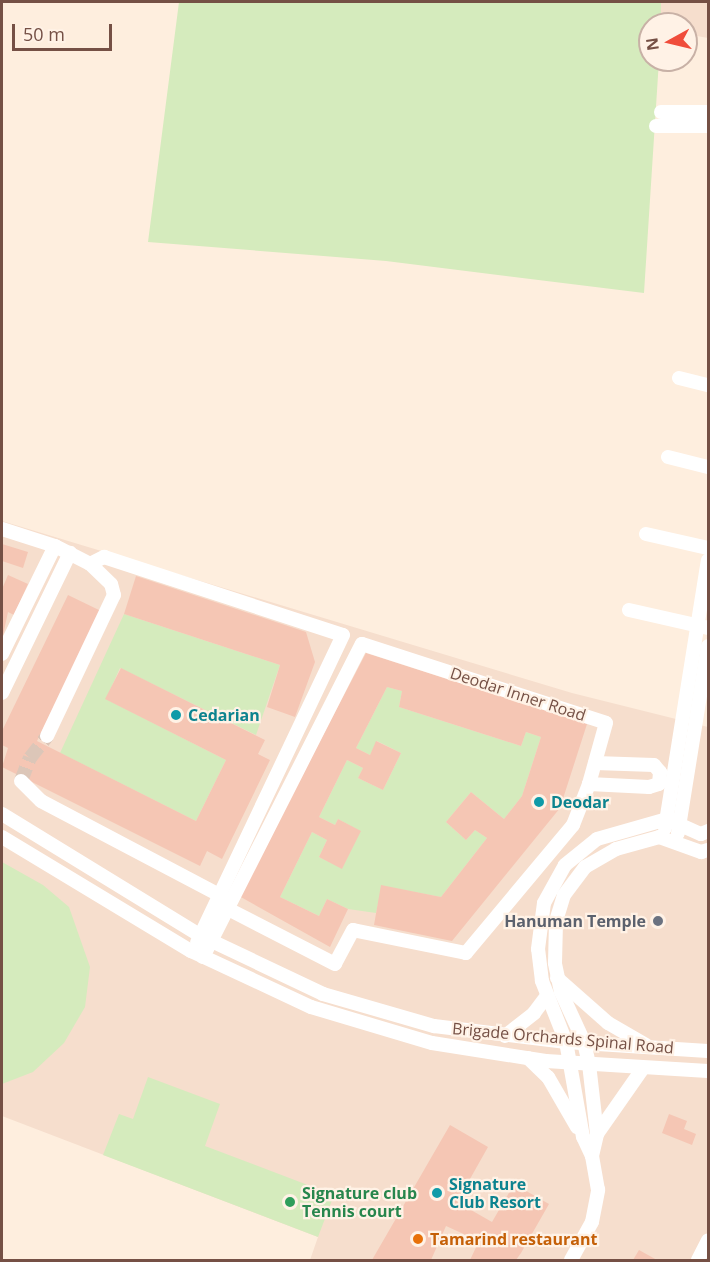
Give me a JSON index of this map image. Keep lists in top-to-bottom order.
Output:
{
  "streets": {
    "street": ["Deodar Inner Road", "Brigade Orchards Spinal Road"]
  },
  "places": [
    "Cedarian",
    "Deodar",
    "Hanuman Temple",
    "Signature Club Resort",
    "Signature club Tennis court",
    "Tamarind restaurant"
  ],
  "scale_bar": "50 m",
  "north": "left"
}
